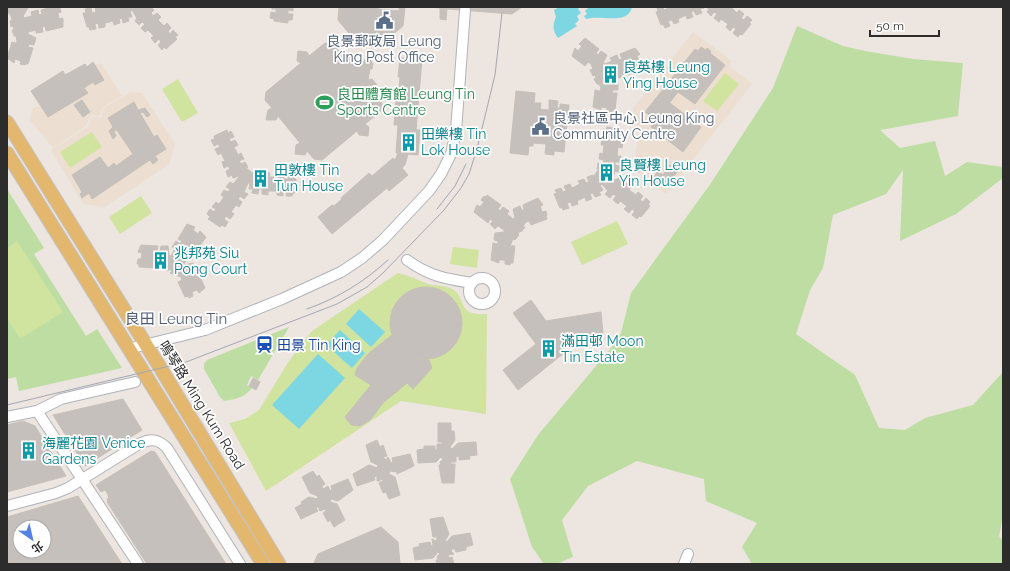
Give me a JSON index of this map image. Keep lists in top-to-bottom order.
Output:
{
  "streets": {
    "main road": ["鳴琴路 Ming Kum Road"]
  },
  "districts": ["良田 Leung Tin"],
  "places": {
    "public building": ["良景郵政局 Leung King Post Office", "良景社區中心 Leung King Community Centre"],
    "building": [
      "良英樓 Leung Ying House",
      "田樂樓 Tin Lok House",
      "良賢樓 Leung Yin House",
      "田敦樓 Tin Tun House",
      "兆邦苑 Siu Pong Court",
      "滿田邨 Moon Tin Estate",
      "海麗花園 Venice Gardens"
    ],
    "sports": ["良田體育館 Leung Tin Sports Centre"],
    "station": ["田景 Tin King"]
  },
  "scale_bar": "50 m",
  "north": "bottom right"
}
